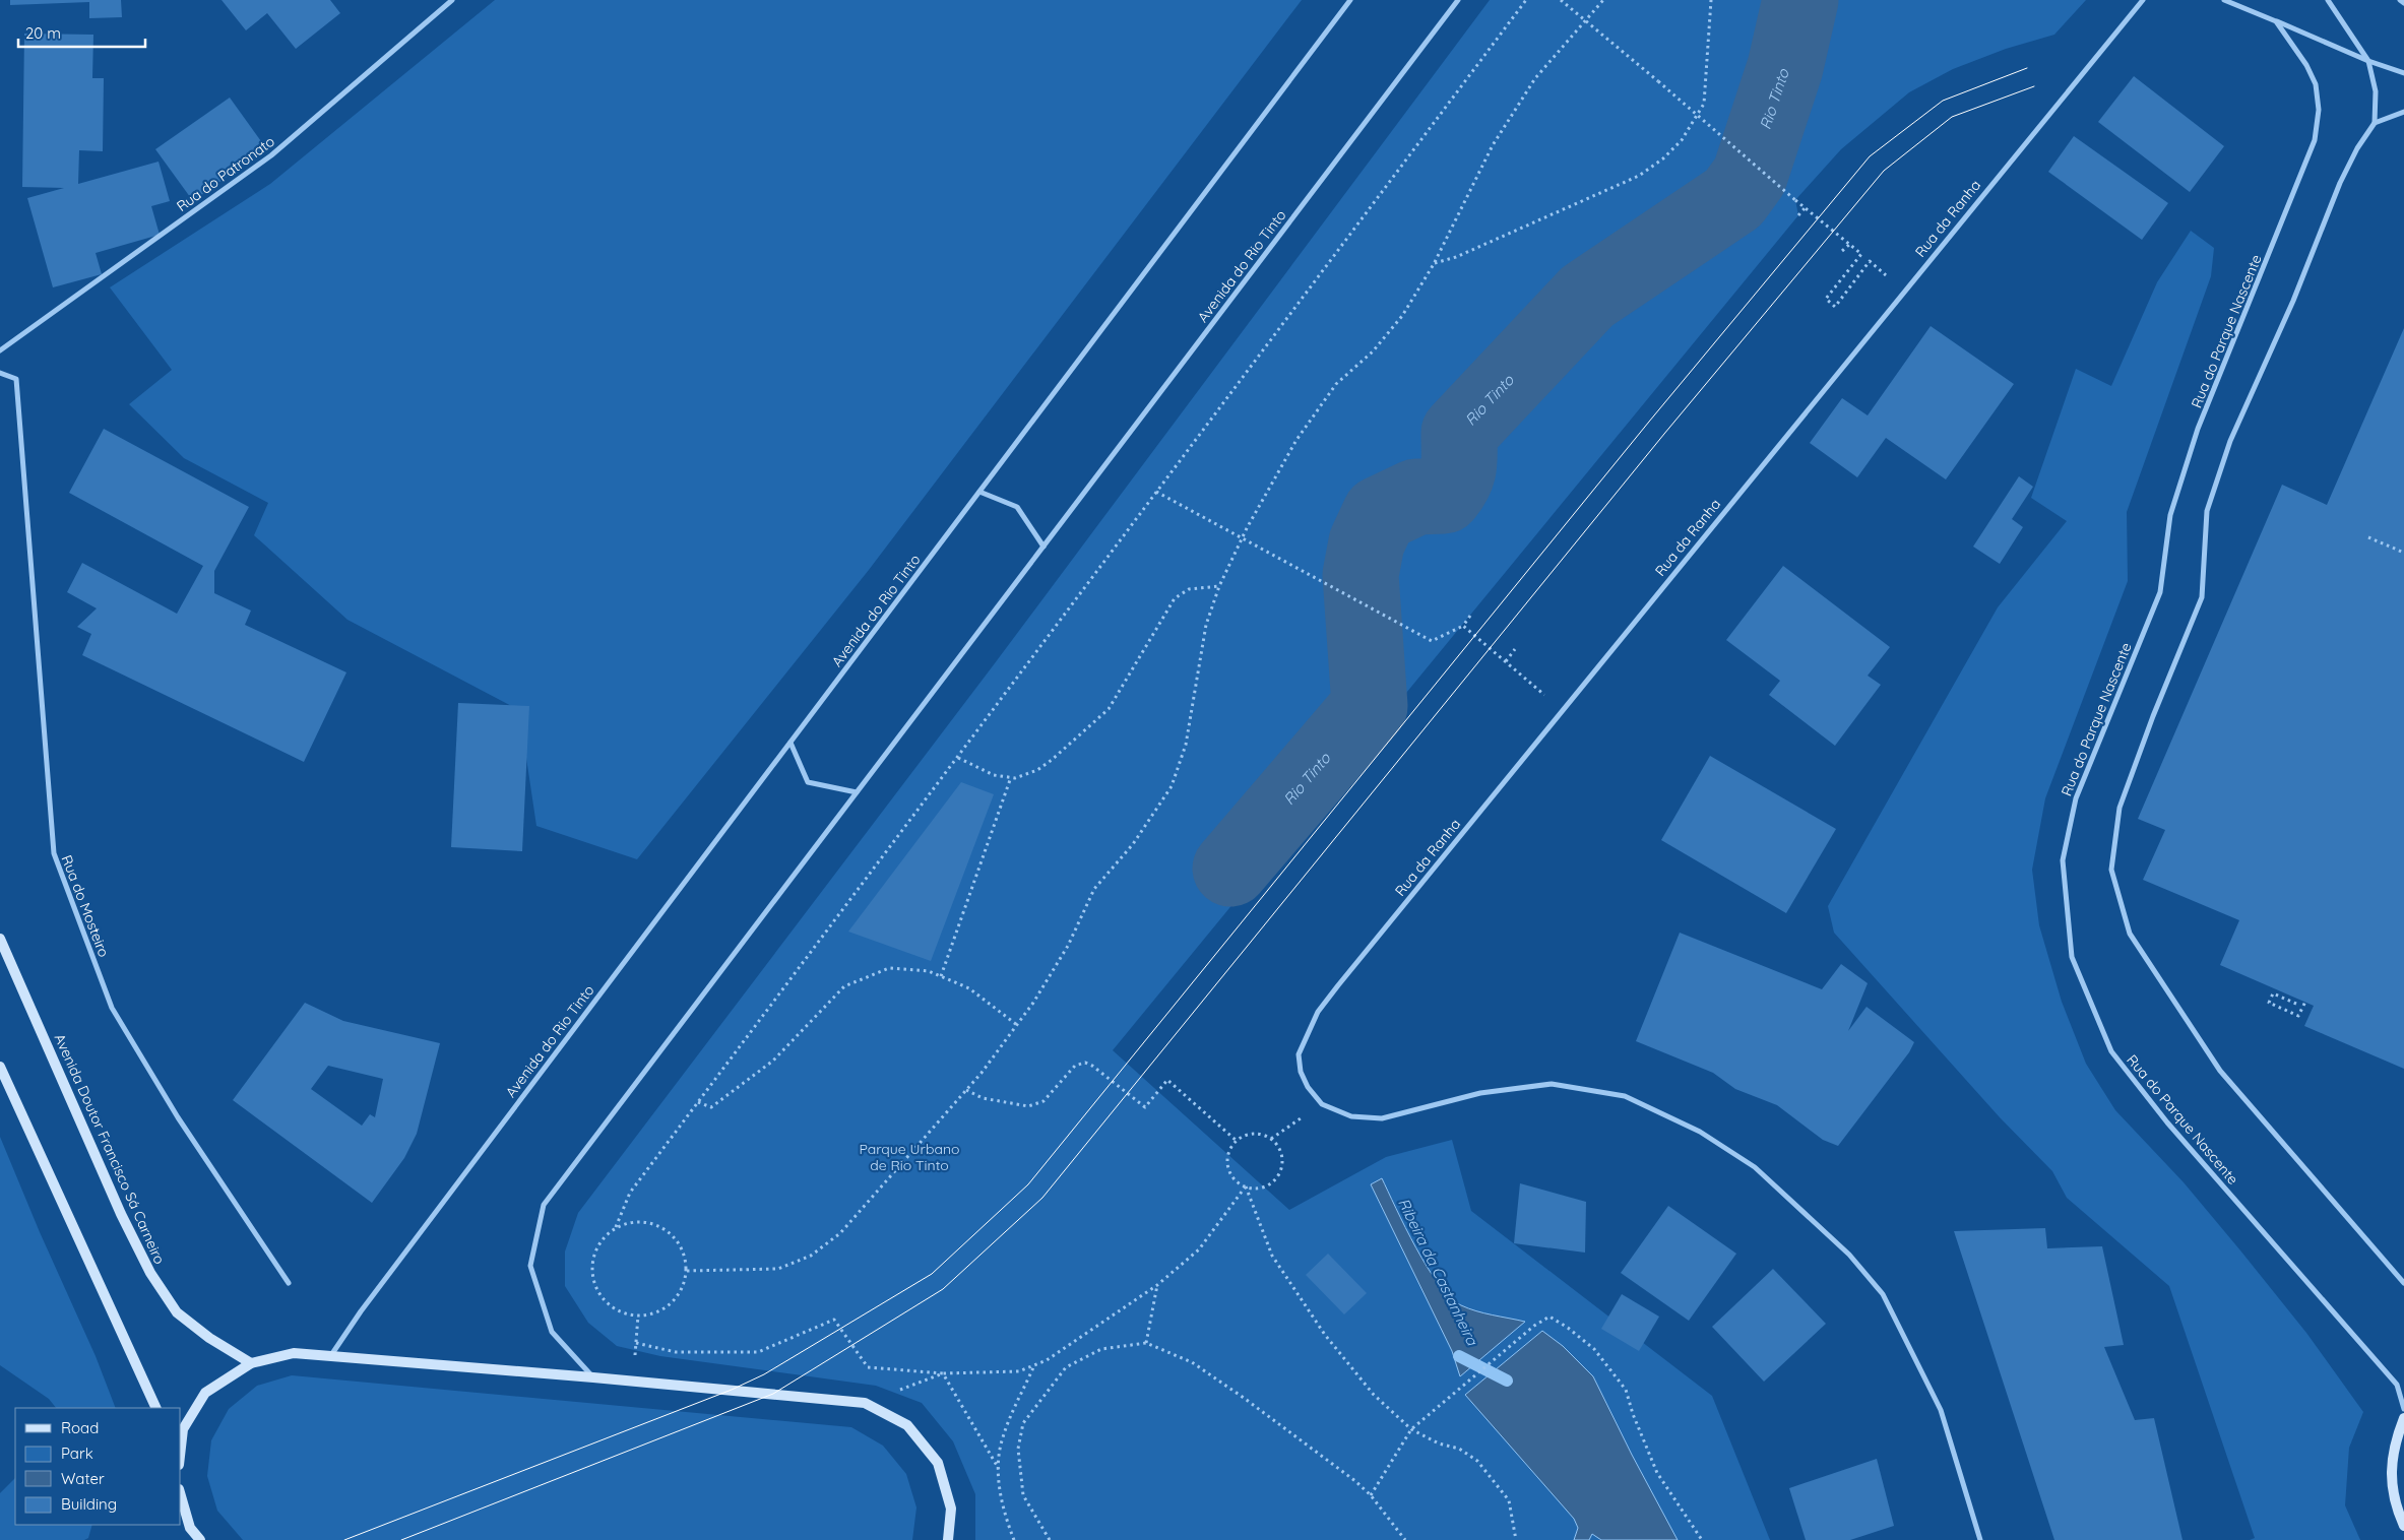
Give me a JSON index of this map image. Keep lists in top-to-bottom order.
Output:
{
  "streets": {
    "main road": ["Avenida Doutor Francisco Sá Carneiro"],
    "street": [
      "Rua do Patronato",
      "Rua da Ranha",
      "Avenida do Rio Tinto",
      "Rua do Parque Nascente",
      "Rua do Mosteiro"
    ]
  },
  "water": ["Rio Tinto", "Ribeira da Castanheira"],
  "parks": ["Parque Urbano de Rio Tinto"],
  "legend": [
    "Road",
    "Park",
    "Water",
    "Building"
  ],
  "scale_bar": "20 m"
}
